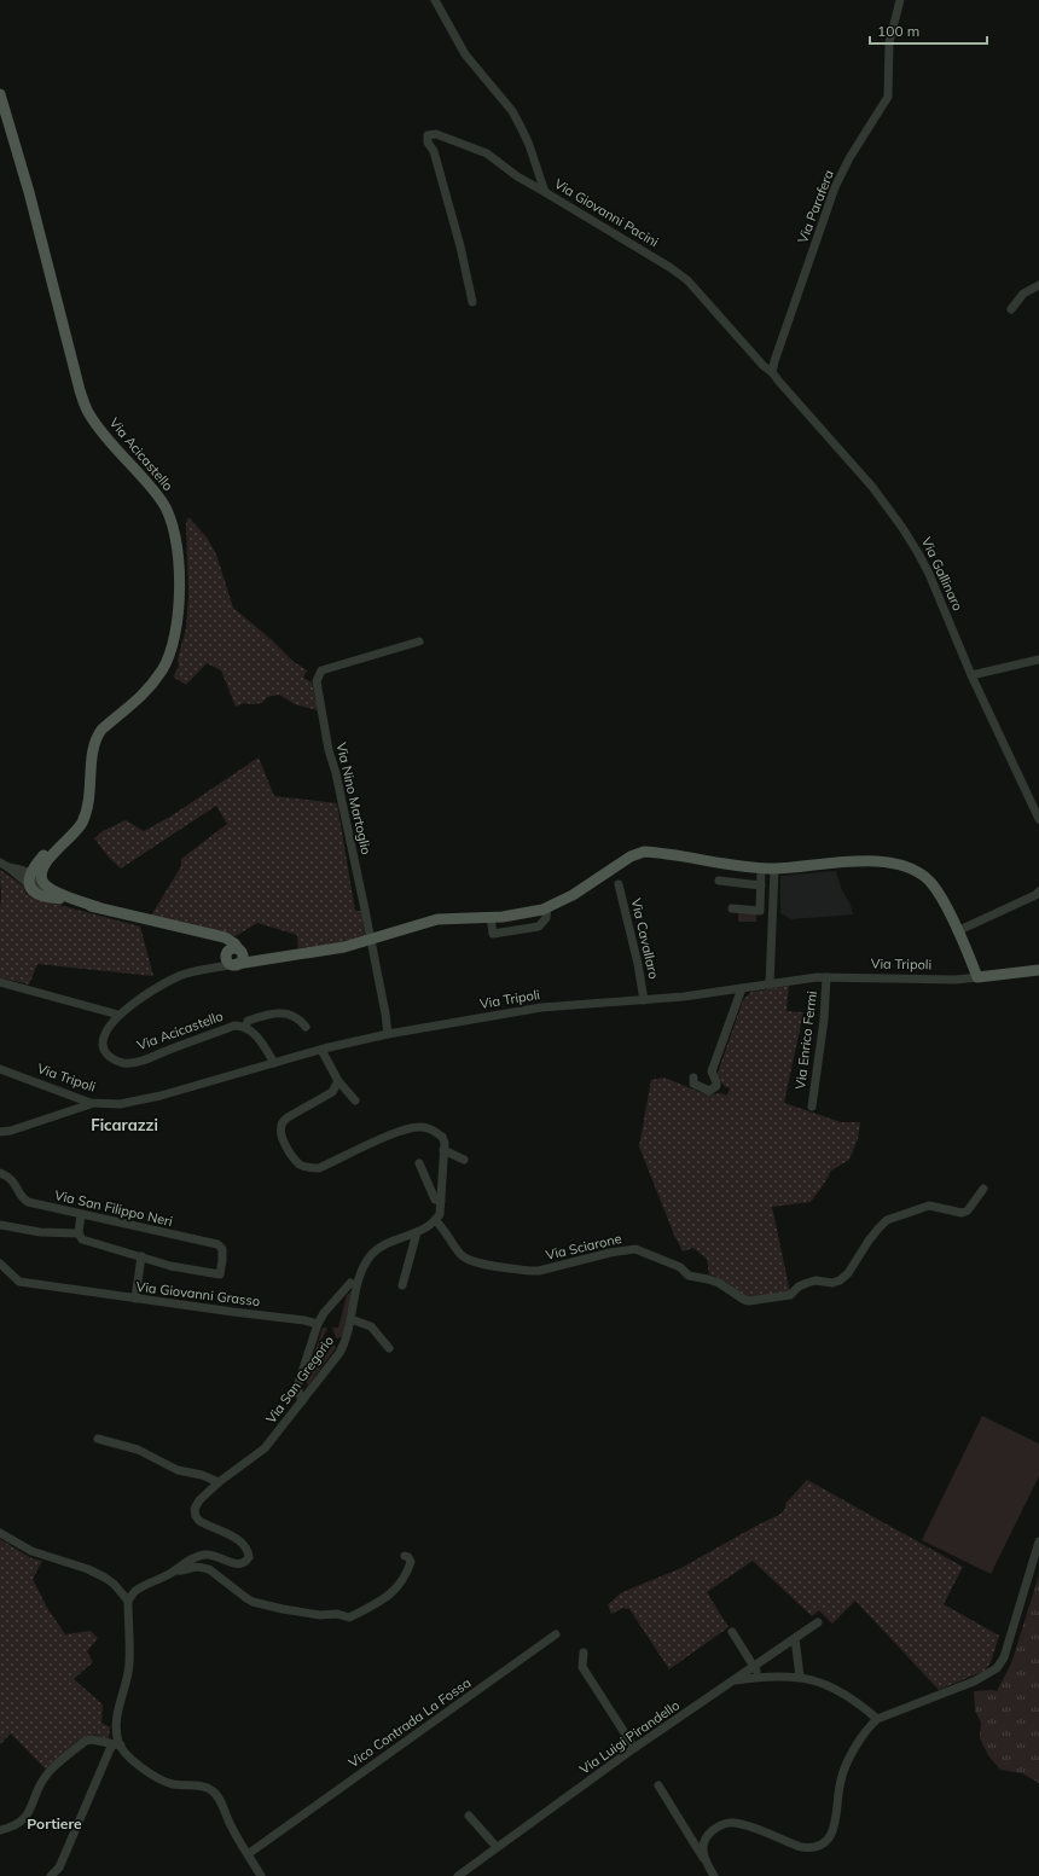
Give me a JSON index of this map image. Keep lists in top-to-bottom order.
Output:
{
  "streets": {
    "main road": ["Via Acicastello", "Via Tripoli"],
    "street": [
      "Via Parafera",
      "Via Giovanni Pacini",
      "Via Gallinaro",
      "Via Nino Martoglio",
      "Via Cavallaro",
      "Via Enrico Fermi",
      "Via San Filippo Neri",
      "Via Sciarone",
      "Via Giovanni Grasso",
      "Via San Gregorio",
      "Vico Contrada La Fossa",
      "Via Luigi Pirandello"
    ]
  },
  "crossings": [
    ["Via Parafera", "Via Giovanni Pacini"],
    ["Via Parafera", "Via Gallinaro"],
    ["Via Giovanni Pacini", "Via Gallinaro"],
    ["Via Nino Martoglio", "Via Tripoli"],
    ["Via Cavallaro", "Via Tripoli"],
    ["Via Tripoli", "Via Enrico Fermi"],
    ["Via Sciarone", "Via San Gregorio"]
  ],
  "districts": ["Ficarazzi", "Portiere"],
  "scale_bar": "100 m"
}
